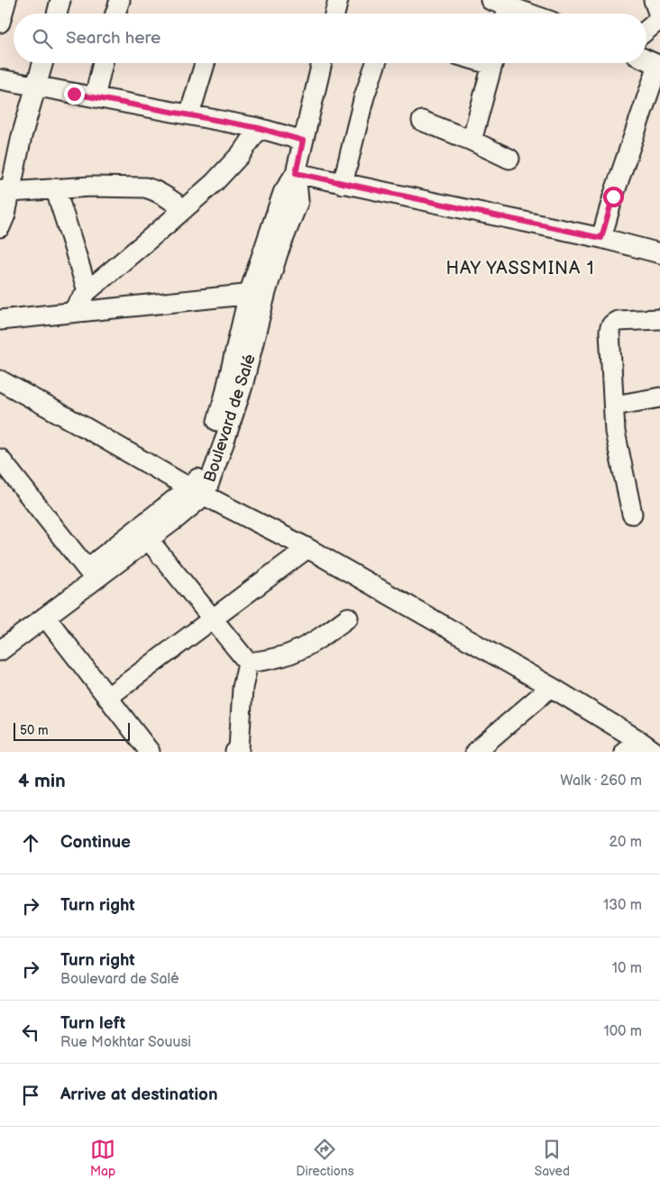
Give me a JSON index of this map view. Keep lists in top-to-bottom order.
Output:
{
  "streets": {
    "street": ["Boulevard de Salé"]
  },
  "districts": ["HAY YASSMINA 1"],
  "scale_bar": "50 m",
  "page": {
    "search": "Search here",
    "scale": "50 m",
    "heading": ["4 min", "Walk · 260 m"],
    "list": [
      ["Continue", "20 m"],
      ["Turn right", "130 m"],
      ["Turn right", "Boulevard de Salé", "10 m"],
      ["Turn left", "Rue Mokhtar Souusi", "100 m"],
      "Arrive at destination"
    ],
    "nav": ["Map", "Directions", "Saved"]
  }
}
